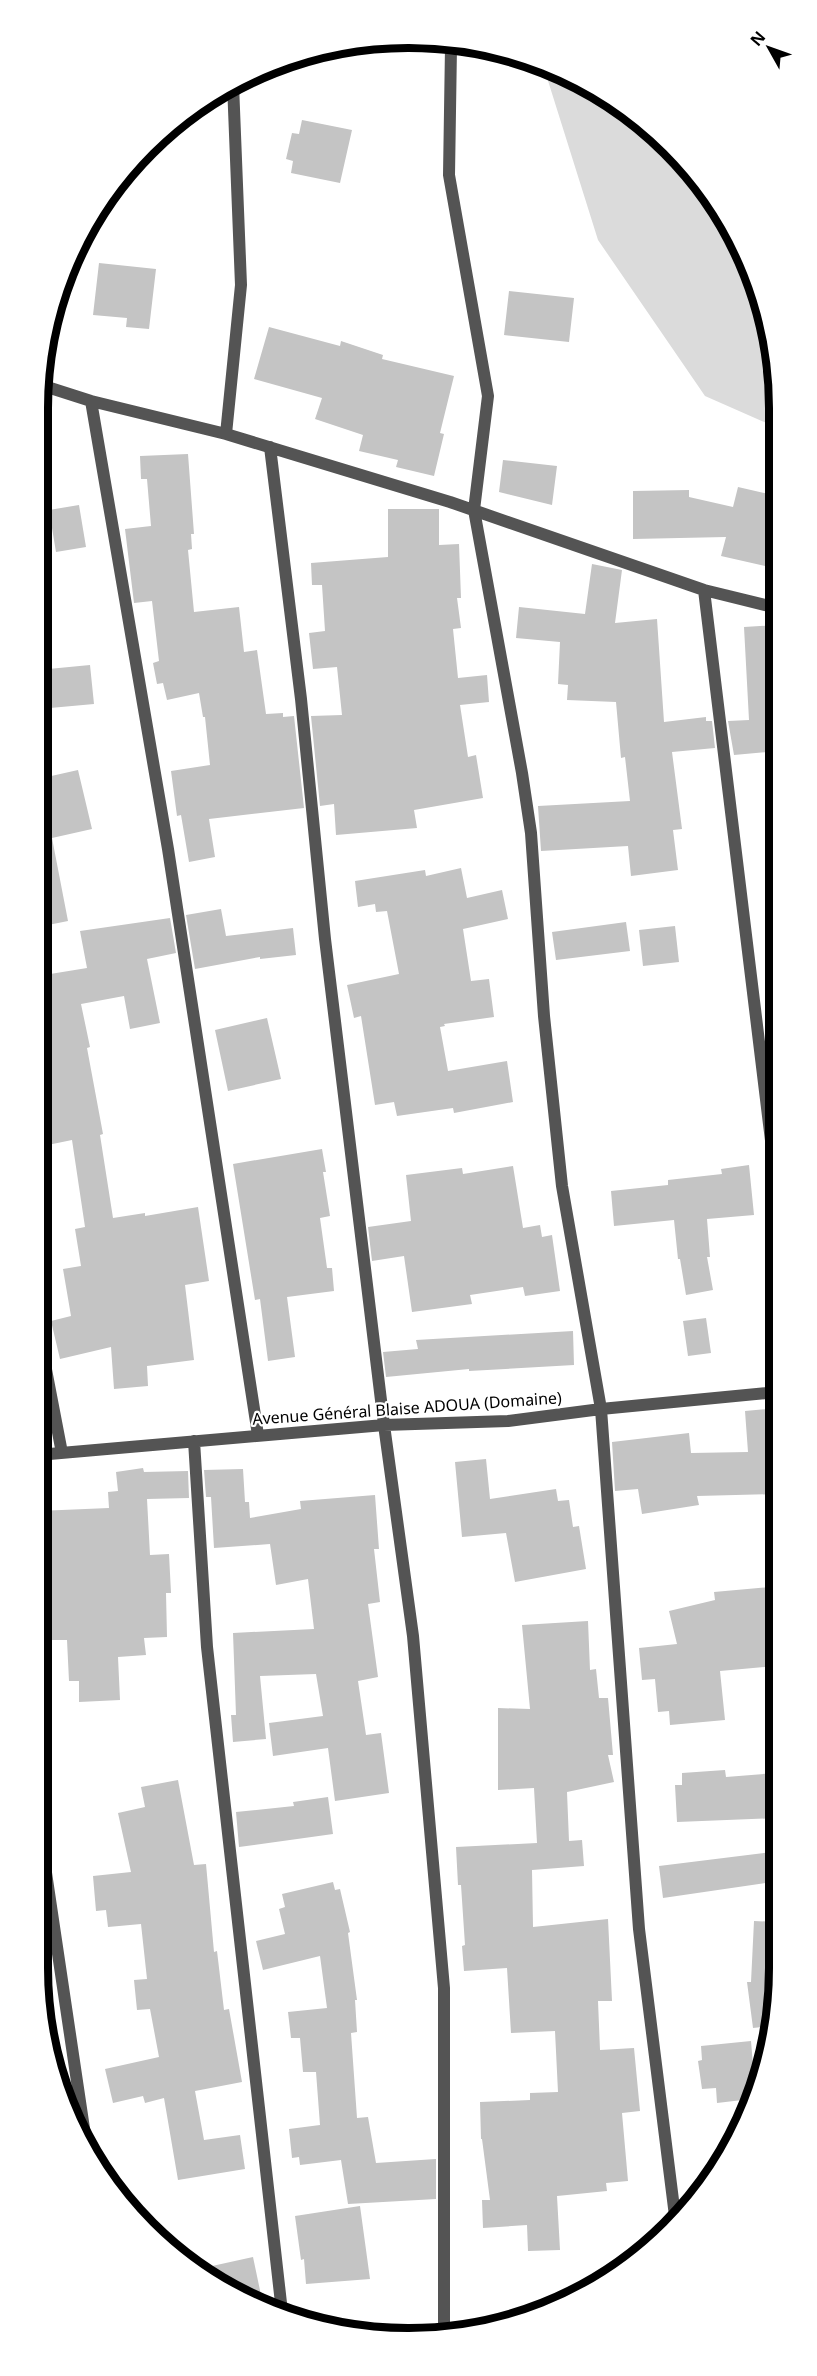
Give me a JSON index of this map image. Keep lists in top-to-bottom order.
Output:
{
  "streets": {
    "street": ["Avenue Général Blaise ADOUA (Domaine)"]
  },
  "north": "top left"
}
